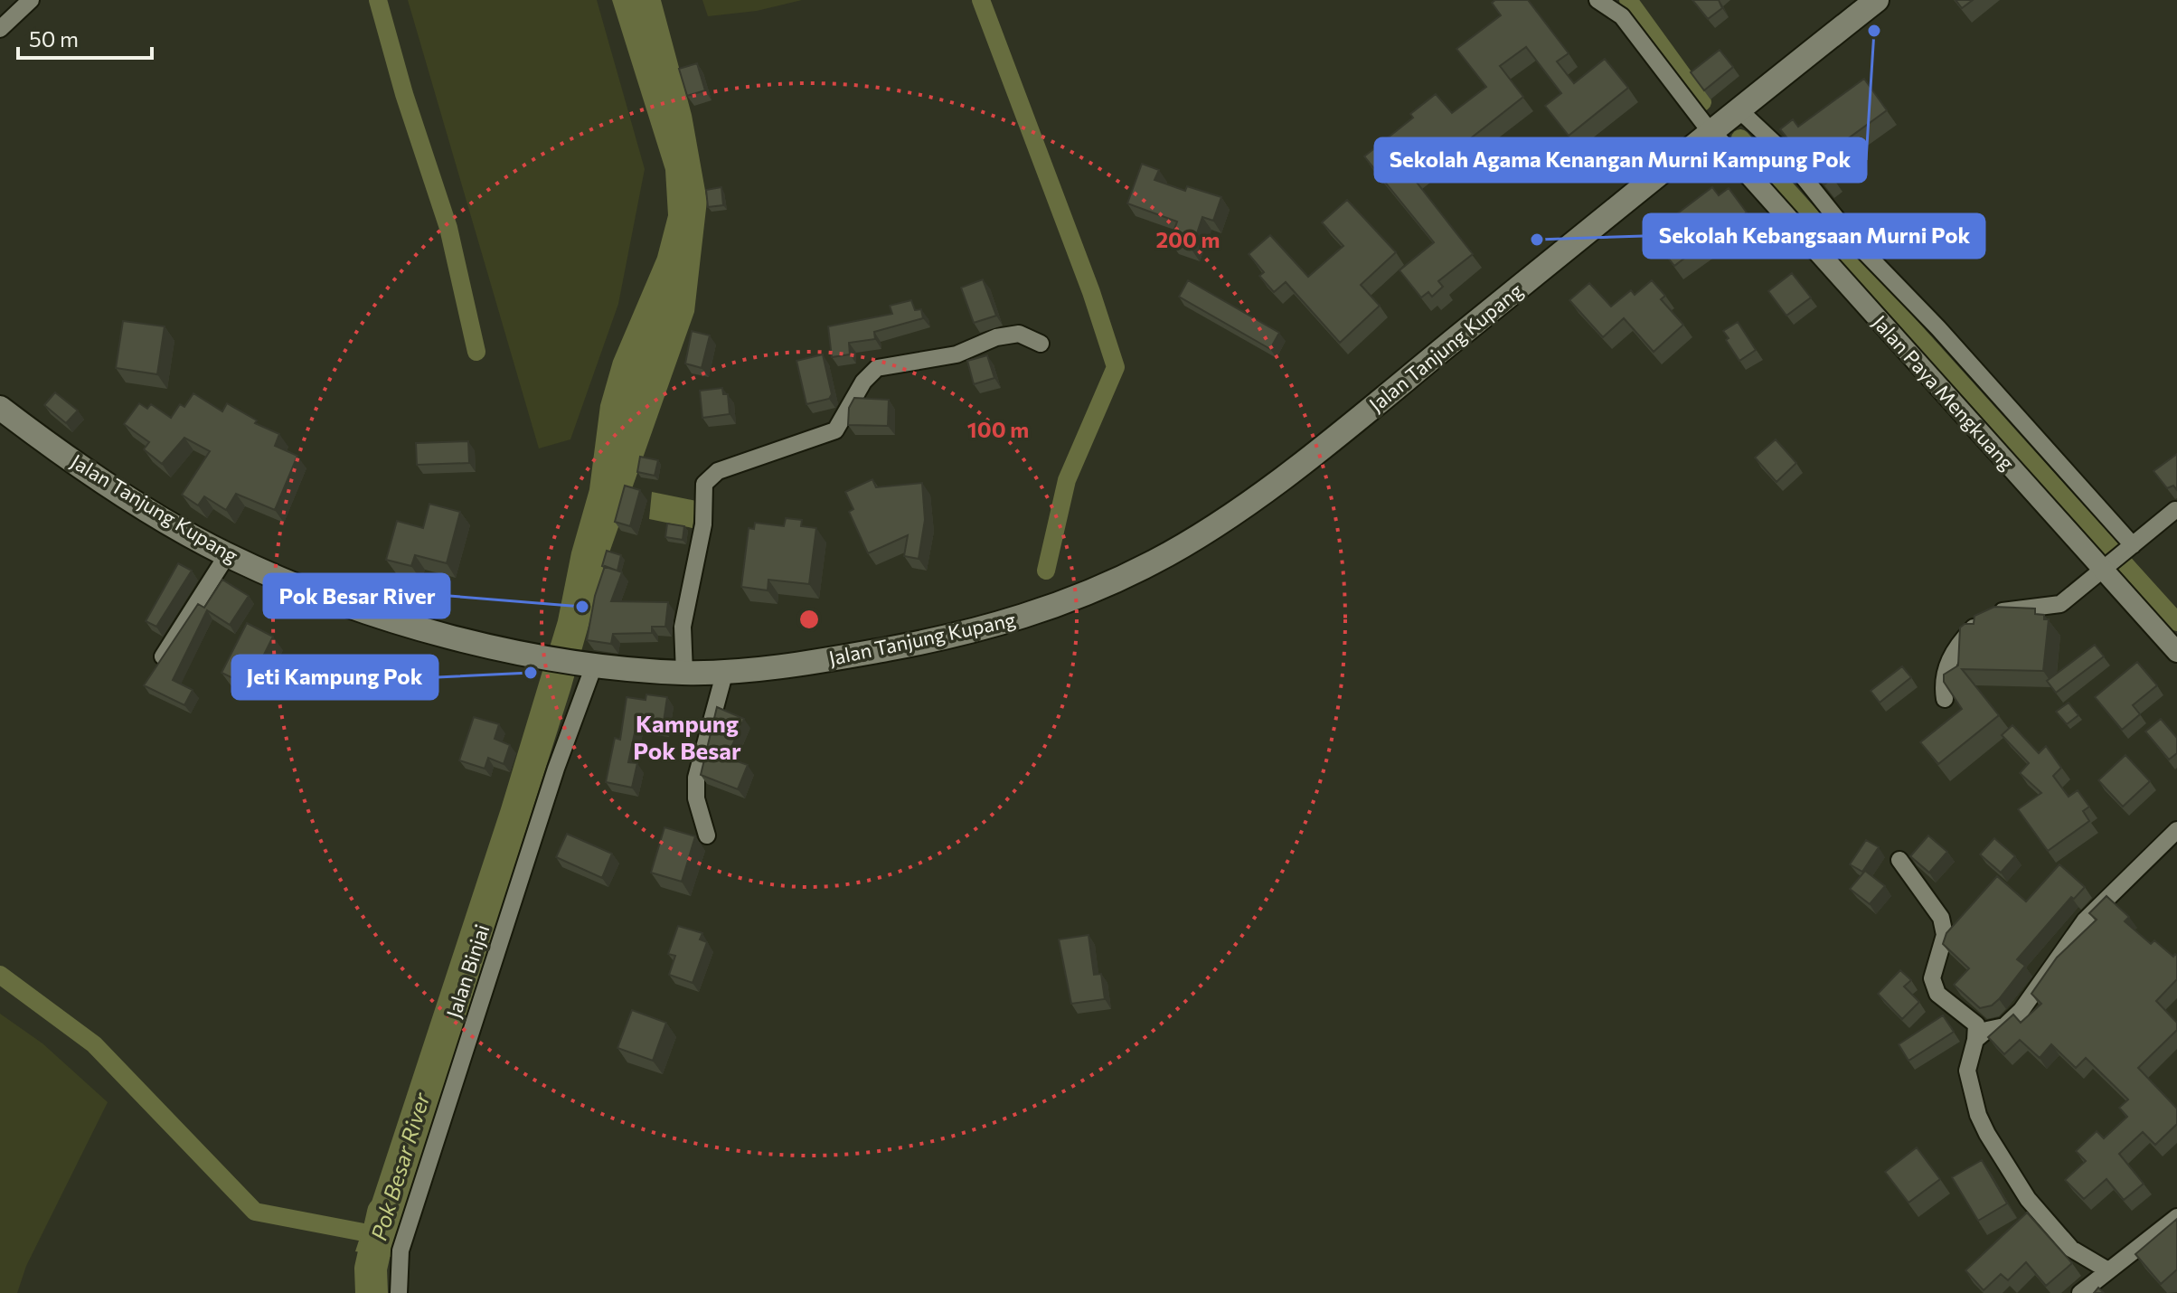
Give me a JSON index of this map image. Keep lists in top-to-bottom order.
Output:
{
  "streets": {
    "main road": ["Jalan Tanjung Kupang"],
    "street": ["Jalan Paya Mengkuang", "Jalan Binjai"]
  },
  "crossings": [
    ["Jalan Tanjung Kupang", "Jalan Paya Mengkuang"],
    ["Jalan Tanjung Kupang", "Jalan Binjai"]
  ],
  "districts": ["Kampung Pok Besar"],
  "water": ["Pok Besar River"],
  "places": [
    "Sekolah Agama Kenangan Murni Kampung Pok",
    "Sekolah Kebangsaan Murni Pok",
    "Pok Besar River",
    "Jeti Kampung Pok"
  ],
  "scale_bar": "50 m",
  "rings": ["200 m", "100 m"]
}
